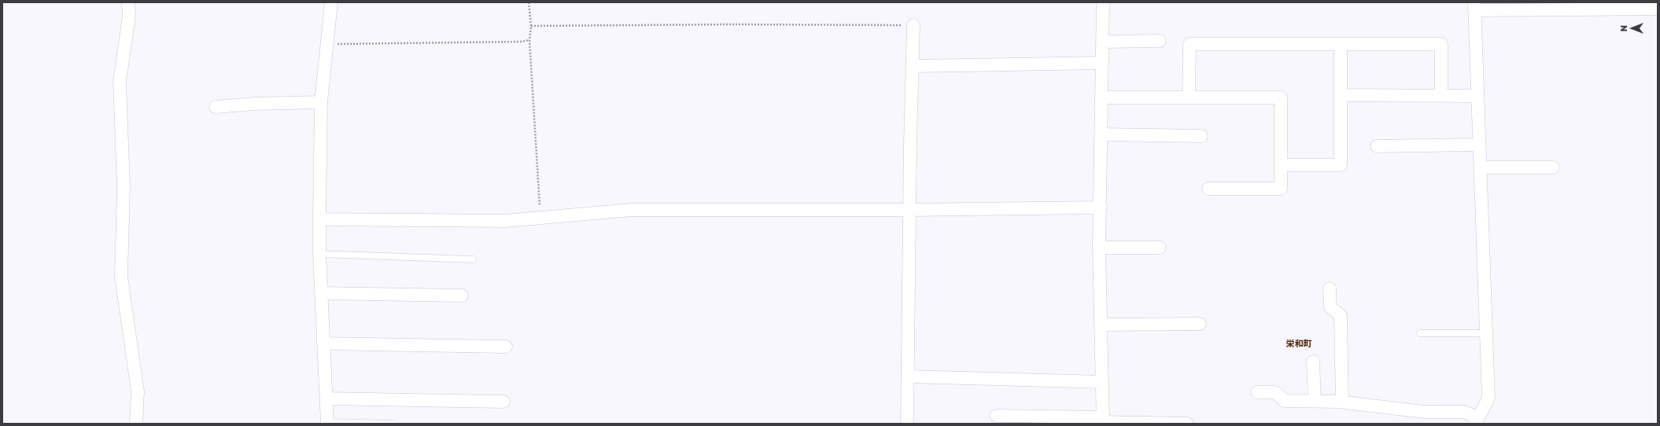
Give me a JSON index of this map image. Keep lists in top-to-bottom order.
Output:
{
  "districts": ["栄和町"],
  "north": "left"
}
